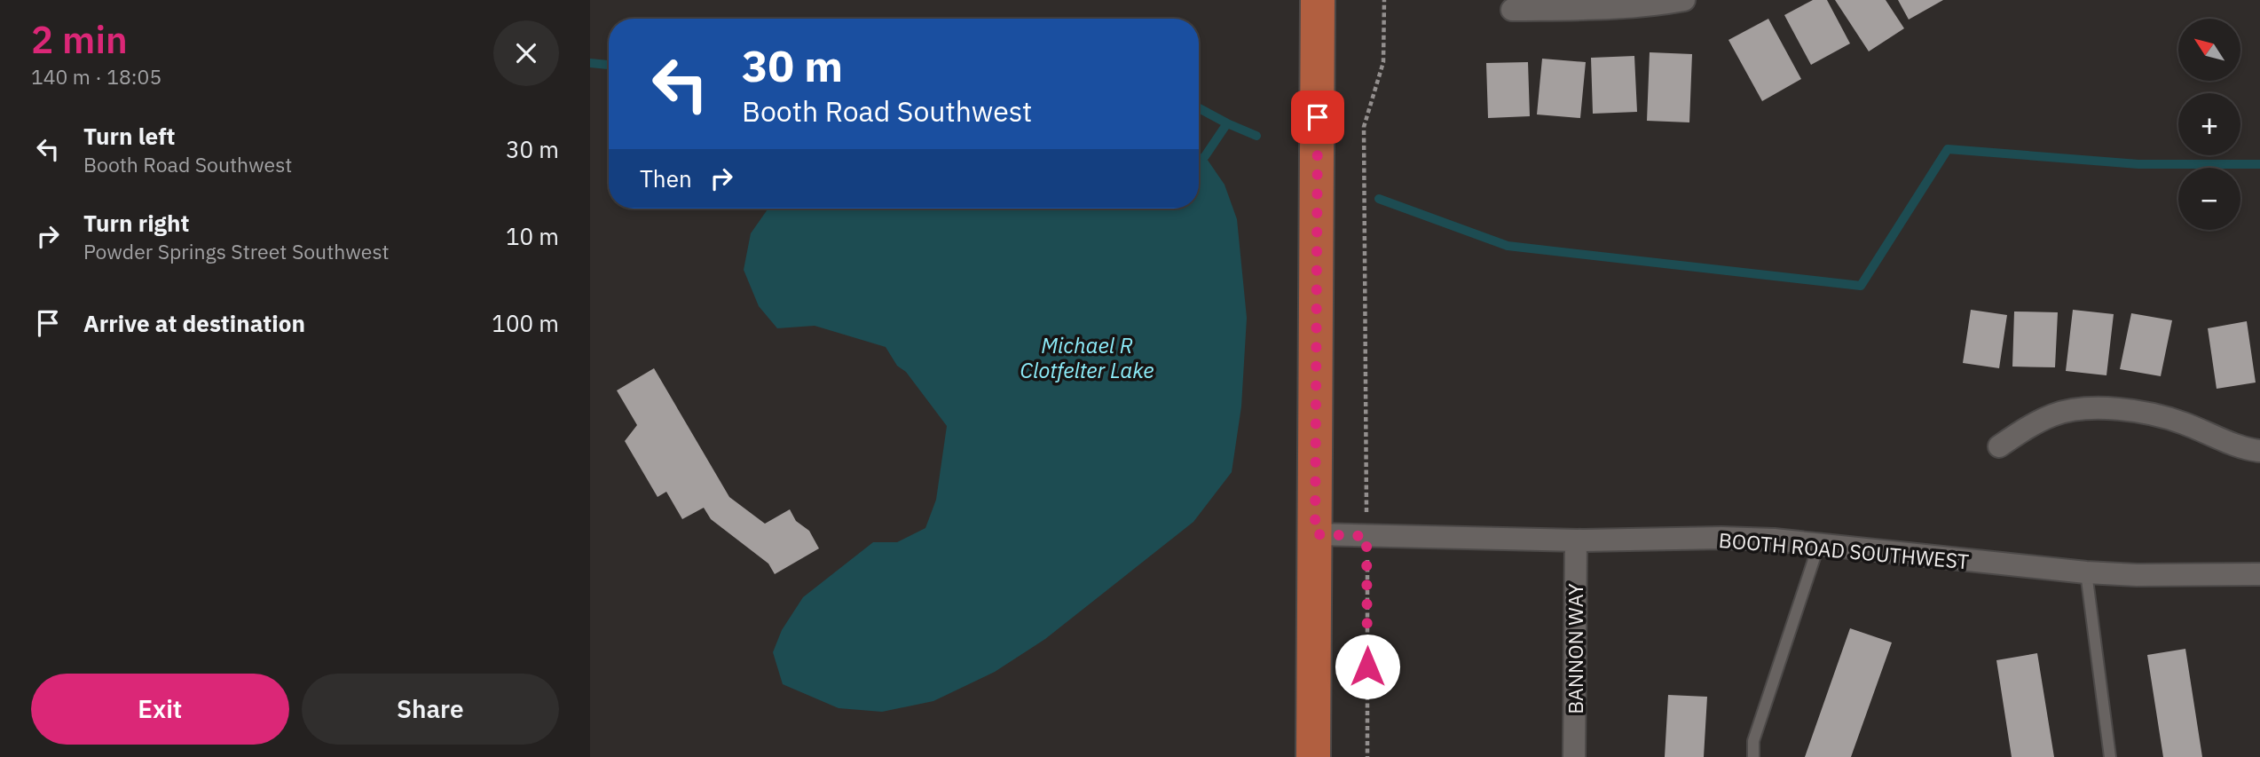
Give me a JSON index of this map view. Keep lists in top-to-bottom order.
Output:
{
  "streets": {
    "street": ["BOOTH ROAD SOUTHWEST", "BANNON WAY"]
  },
  "crossings": [
    ["BOOTH ROAD SOUTHWEST", "BANNON WAY"]
  ],
  "water": ["Michael R Clotfelter Lake"],
  "north": "top left",
  "page": {
    "heading": ["2 min", "140 m · 18:05"],
    "map_buttons": ["+", "−"],
    "turn": ["30 m", "Booth Road Southwest"],
    "list": [
      {
        "name": "Turn left",
        "note": "Booth Road Southwest",
        "value": "30 m"
      },
      {
        "name": "Turn right",
        "note": "Powder Springs Street Southwest",
        "value": "10 m"
      },
      {
        "name": "Arrive at destination",
        "value": "100 m"
      }
    ],
    "then": "Then",
    "buttons": ["Exit", "Share"]
  }
}
